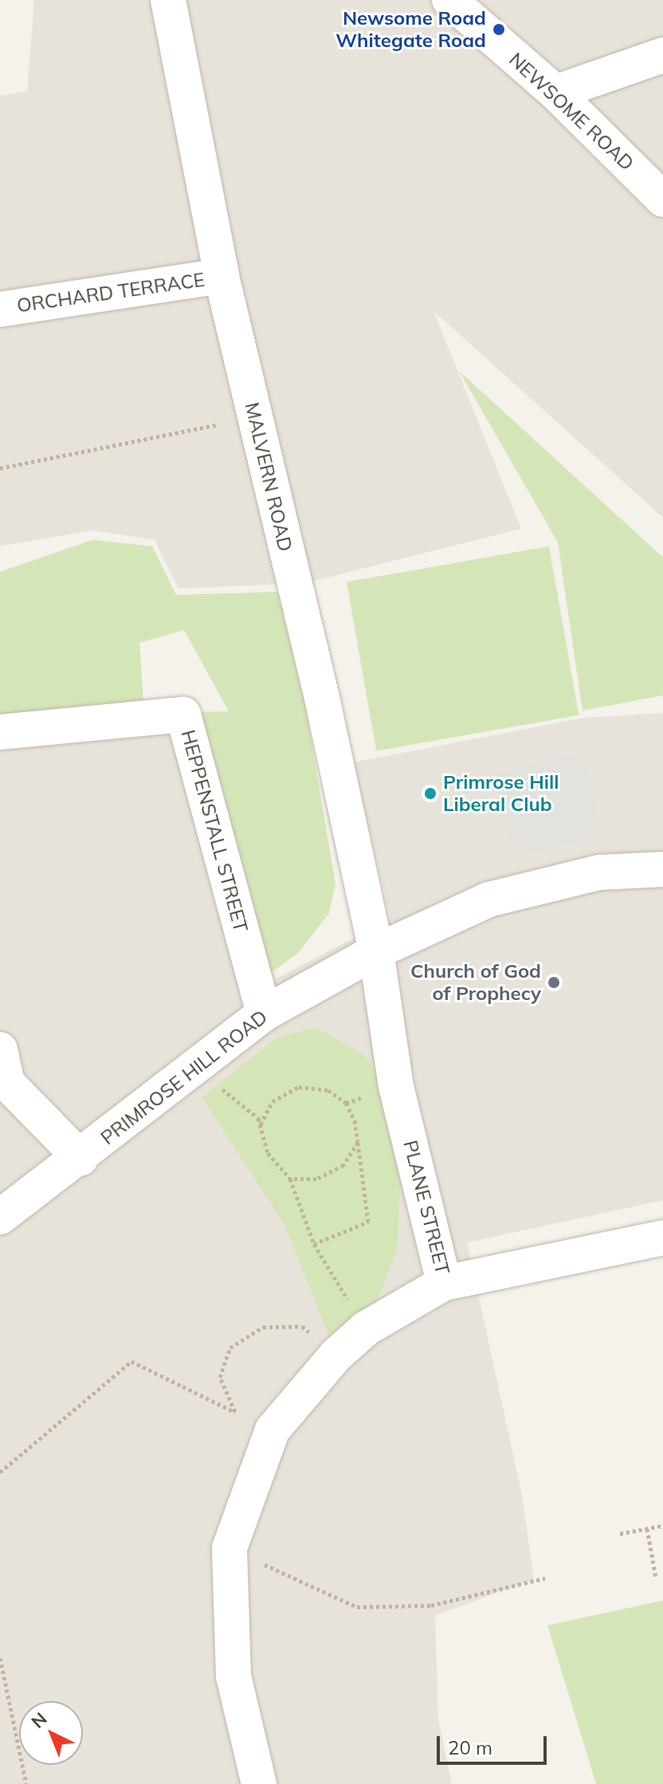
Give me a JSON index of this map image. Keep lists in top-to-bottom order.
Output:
{
  "streets": {
    "street": [
      "NEWSOME ROAD",
      "ORCHARD TERRACE",
      "MALVERN ROAD",
      "HEPPENSTALL STREET",
      "PRIMROSE HILL ROAD",
      "PLANE STREET"
    ]
  },
  "crossings": [
    ["ORCHARD TERRACE", "MALVERN ROAD"],
    ["MALVERN ROAD", "PRIMROSE HILL ROAD"],
    ["MALVERN ROAD", "PLANE STREET"],
    ["HEPPENSTALL STREET", "PRIMROSE HILL ROAD"],
    ["PRIMROSE HILL ROAD", "PLANE STREET"]
  ],
  "places": ["Newsome Road Whitegate Road", "Primrose Hill Liberal Club", "Church of God of Prophecy"],
  "scale_bar": "20 m",
  "north": "top left"
}
